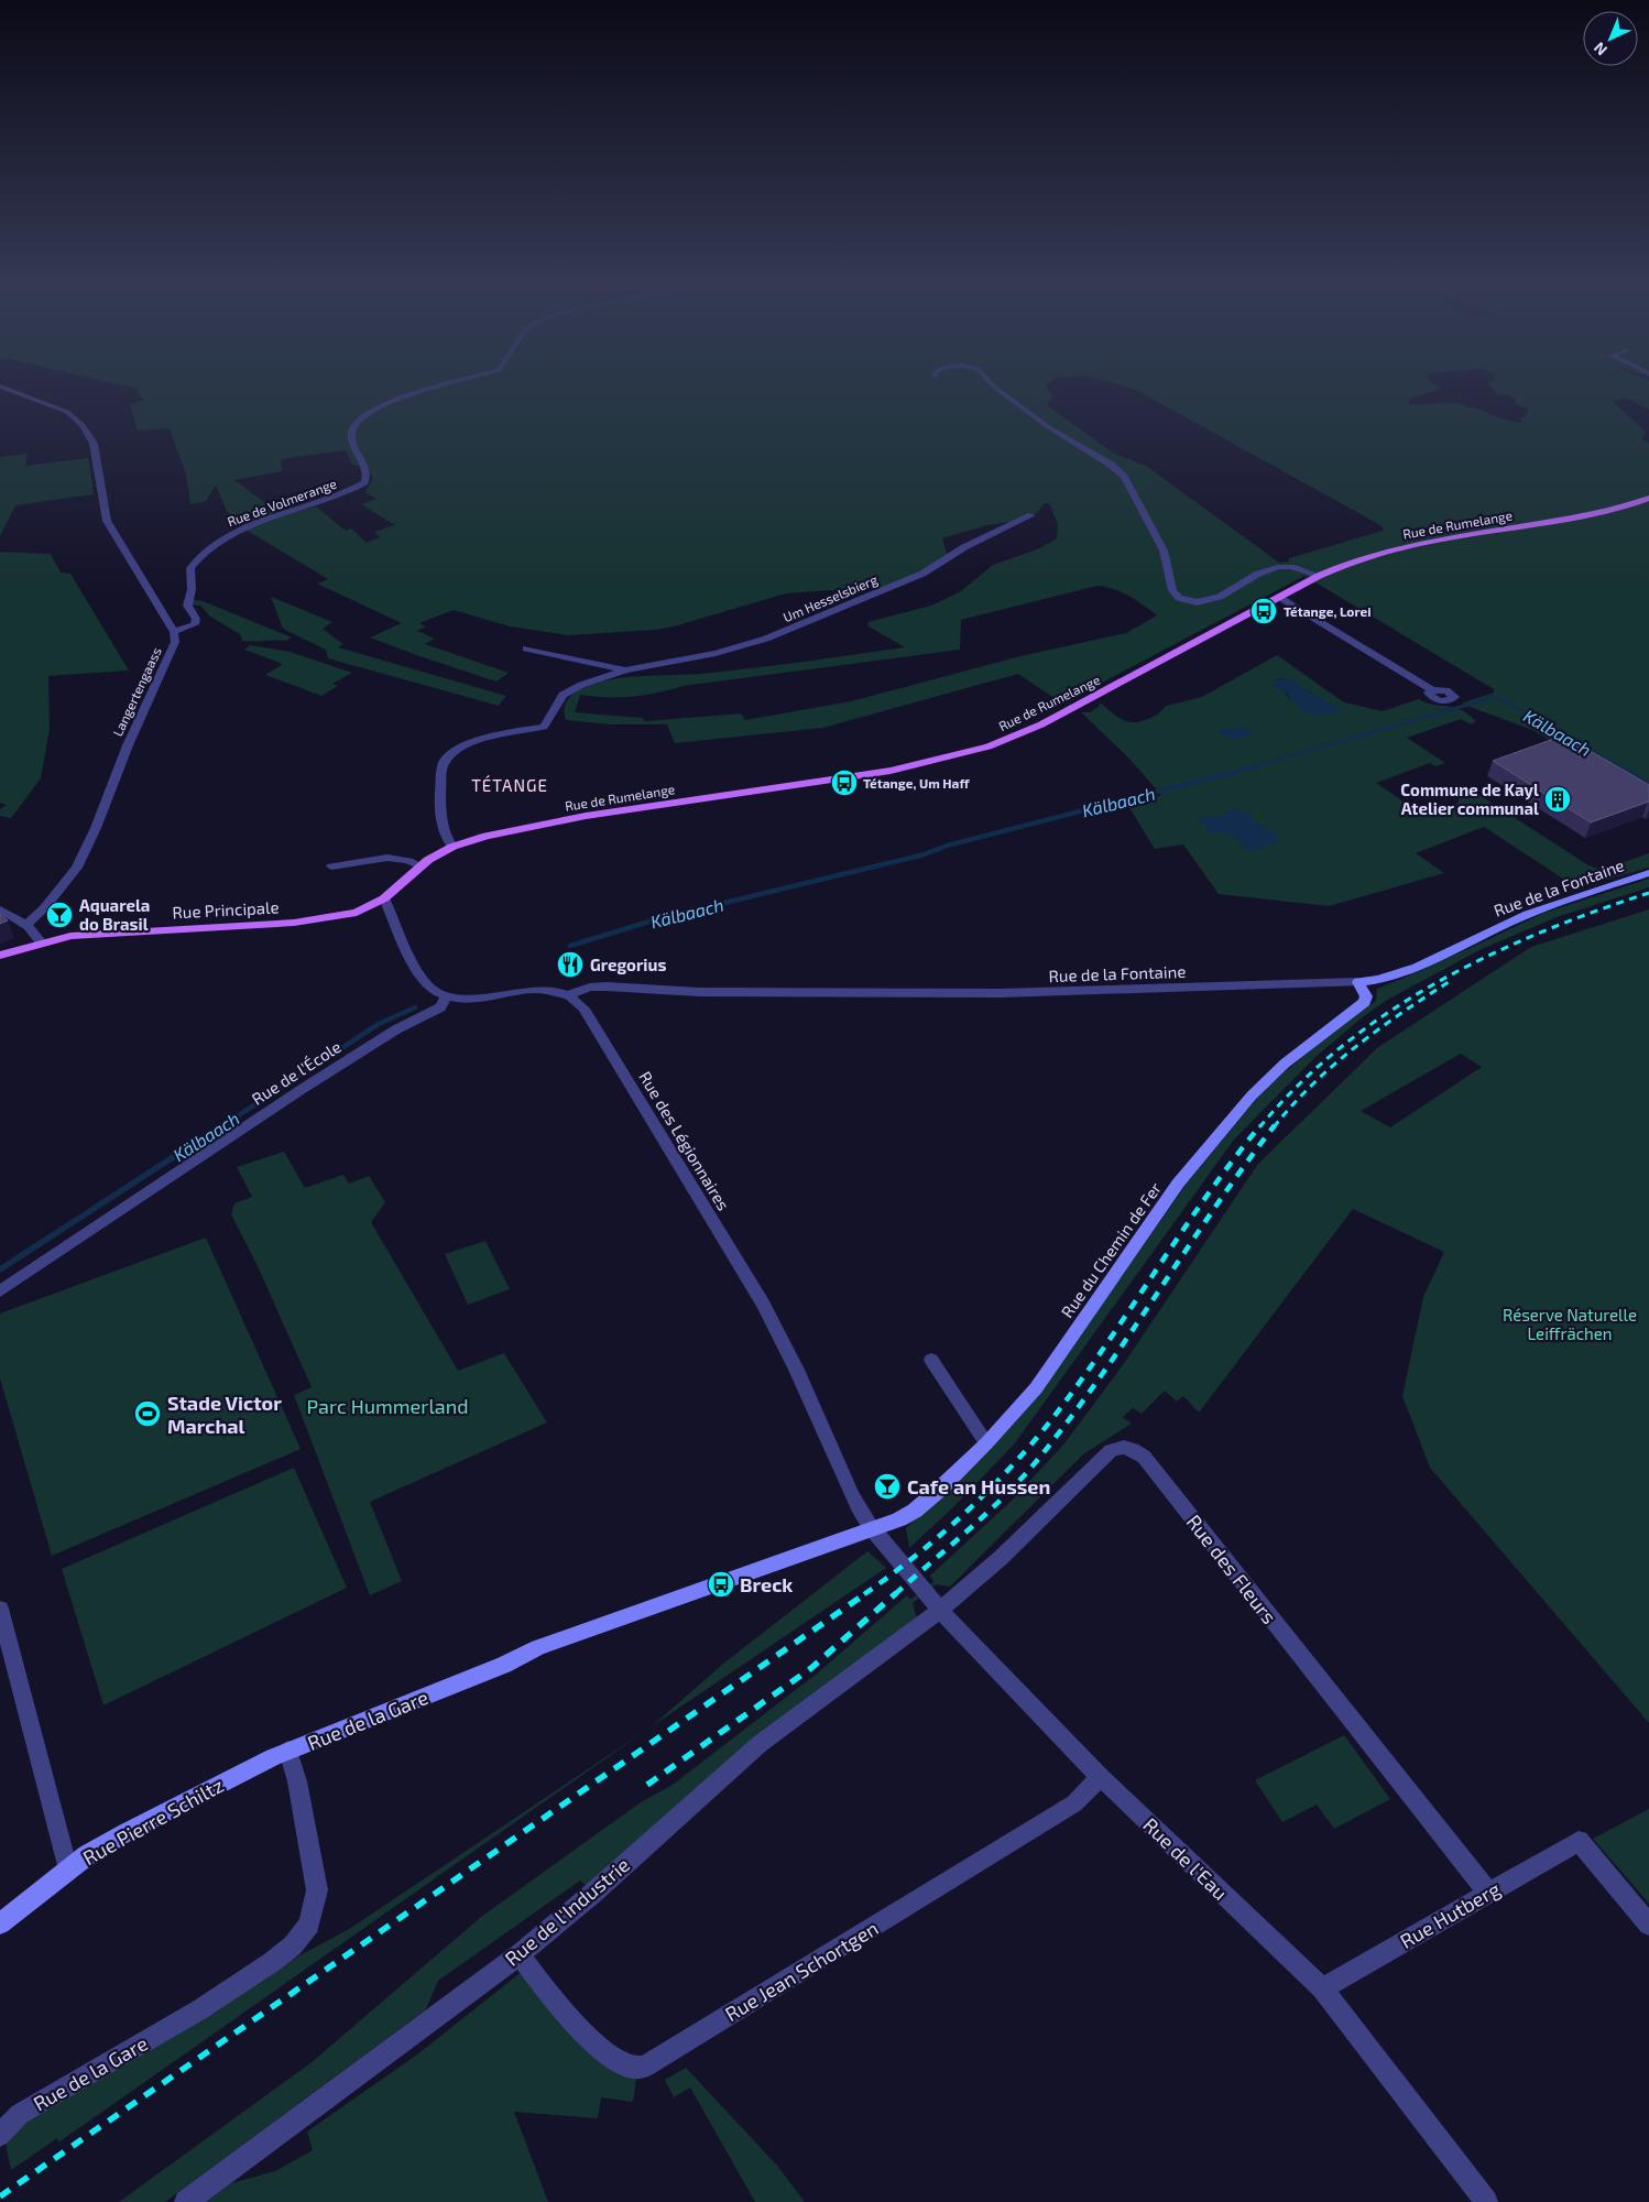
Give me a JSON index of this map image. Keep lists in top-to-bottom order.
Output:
{
  "streets": {
    "main road": [
      "Rue de Rumelange",
      "Rue de la Fontaine",
      "Rue Principale",
      "Rue du Chemin de Fer",
      "Rue de la Gare",
      "Rue Pierre Schiltz"
    ],
    "street": [
      "Rue de Volmerange",
      "Um Hesselsbierg",
      "Langertengaass",
      "Rue de l'École",
      "Rue des Légionnaires",
      "Rue des Fleurs",
      "Rue de l'Eau",
      "Rue de l'Industrie",
      "Rue Hutberg",
      "Rue Jean Schortgen"
    ]
  },
  "crossings": [
    ["Rue de Volmerange", "Langertengaass"],
    ["Rue de Rumelange", "Um Hesselsbierg"],
    ["Rue de Rumelange", "Rue Principale"],
    ["Rue de la Fontaine", "Rue des Légionnaires"],
    ["Rue de la Fontaine", "Rue du Chemin de Fer"],
    ["Rue des Légionnaires", "Rue du Chemin de Fer"],
    ["Rue des Légionnaires", "Rue de la Gare"],
    ["Rue des Légionnaires", "Rue de l'Eau"],
    ["Rue du Chemin de Fer", "Rue de la Gare"],
    ["Rue du Chemin de Fer", "Rue de l'Eau"],
    ["Rue des Fleurs", "Rue de l'Eau"],
    ["Rue des Fleurs", "Rue de l'Industrie"],
    ["Rue des Fleurs", "Rue Hutberg"],
    ["Rue de la Gare", "Rue Pierre Schiltz"],
    ["Rue de la Gare", "Rue de l'Eau"],
    ["Rue de l'Eau", "Rue de l'Industrie"],
    ["Rue de l'Eau", "Rue Hutberg"],
    ["Rue de l'Eau", "Rue Jean Schortgen"],
    ["Rue de l'Industrie", "Rue Jean Schortgen"]
  ],
  "districts": ["TÉTANGE"],
  "water": ["Kälbaach"],
  "parks": ["Réserve Naturelle Leiffrächen", "Parc Hummerland"],
  "places": {
    "bus stop": ["Tétange, Lorei", "Tétange, Um Haff", "Breck"],
    "building": ["Commune de Kayl Atelier communal"],
    "bar": ["Aquarela do Brasil", "Cafe an Hussen"],
    "restaurant": ["Gregorius"],
    "sports": ["Stade Victor Marchal"]
  },
  "north": "bottom left"
}
